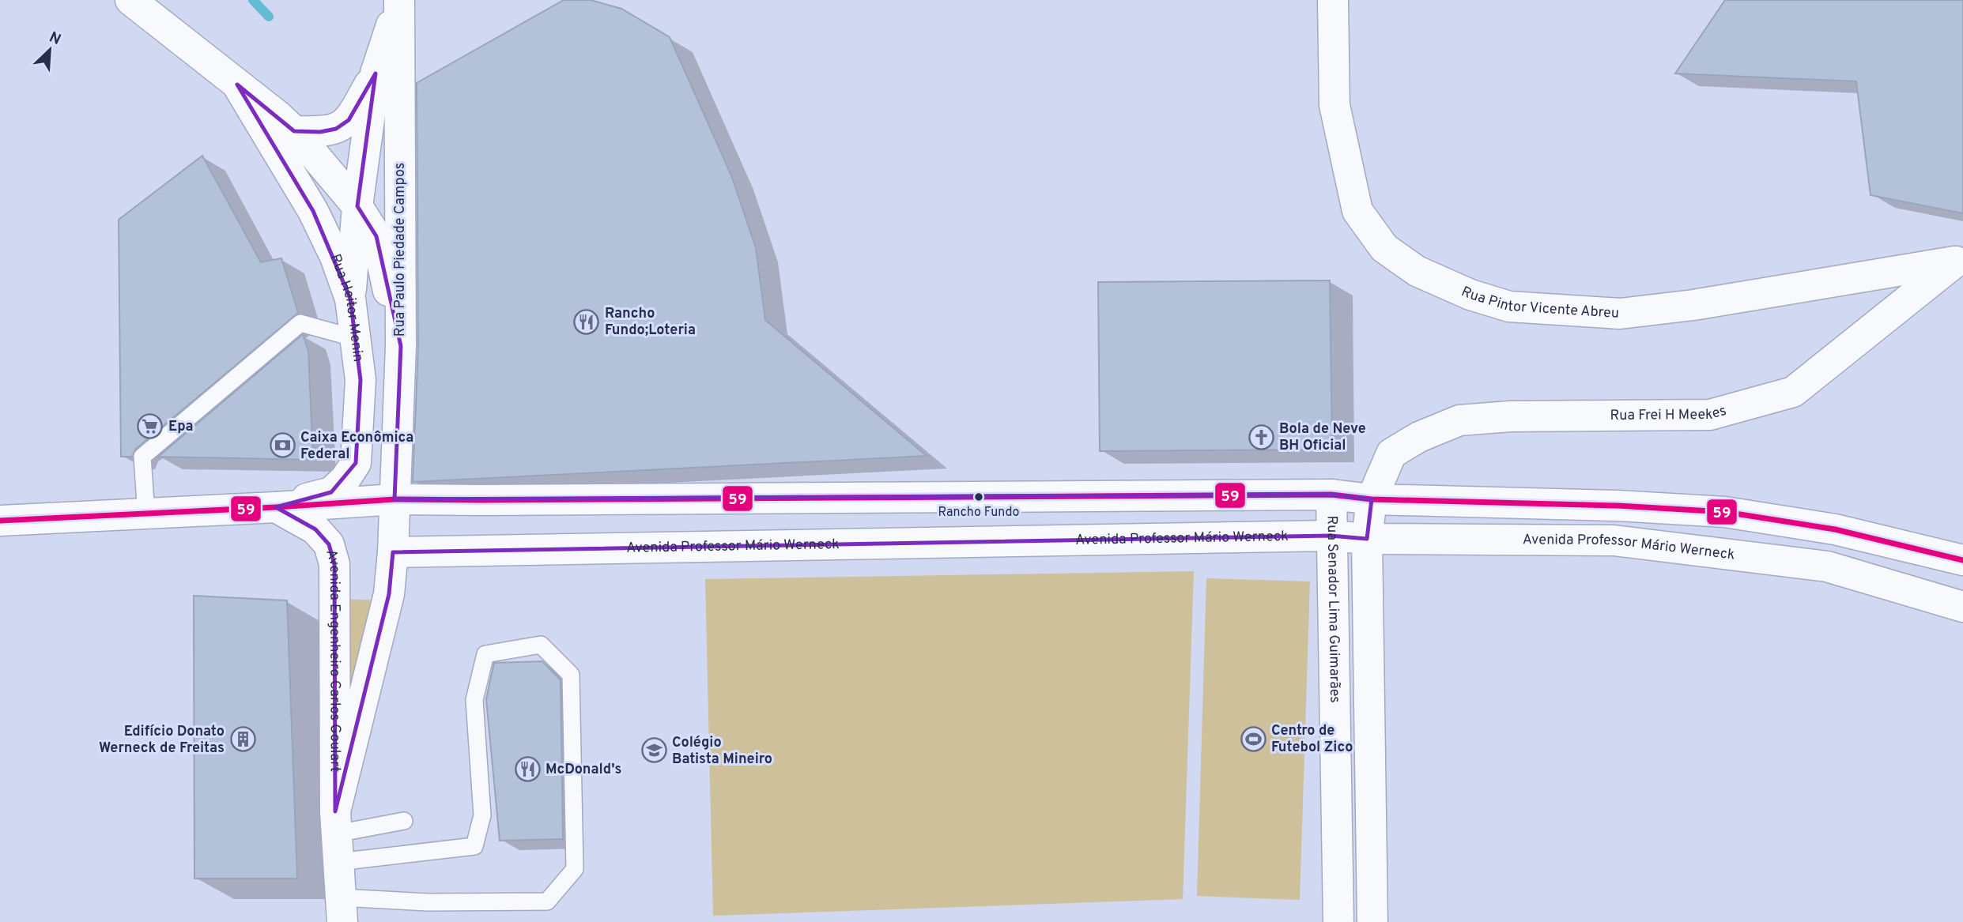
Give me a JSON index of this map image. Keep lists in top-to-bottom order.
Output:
{
  "streets": {
    "street": [
      "Rua Paulo Piedade Campos",
      "Rua Pintor Vicente Abreu",
      "Rua Heitor Menin",
      "Rua Frei H Meekes",
      "Avenida Professor Mário Werneck",
      "Rua Senador Lima Guimarães",
      "Avenida Engenheiro Carlos Goulart"
    ]
  },
  "crossings": [
    ["Rua Paulo Piedade Campos", "Rua Heitor Menin"],
    ["Rua Paulo Piedade Campos", "Avenida Engenheiro Carlos Goulart"],
    ["Rua Pintor Vicente Abreu", "Rua Frei H Meekes"],
    ["Rua Heitor Menin", "Avenida Engenheiro Carlos Goulart"],
    ["Avenida Professor Mário Werneck", "Rua Senador Lima Guimarães"],
    ["Avenida Professor Mário Werneck", "Avenida Engenheiro Carlos Goulart"]
  ],
  "places": {
    "restaurant": ["Rancho Fundo;Loteria", "McDonald's"],
    "supermarket": ["Epa"],
    "church": ["Bola de Neve BH Oficial"],
    "bank": ["Caixa Econômica Federal"],
    "other": ["Rancho Fundo"],
    "sports": ["Centro de Futebol Zico"],
    "building": ["Edifício Donato Werneck de Freitas"],
    "school or university": ["Colégio Batista Mineiro"]
  },
  "lines": ["transit line 59"],
  "north": "top right"
}
